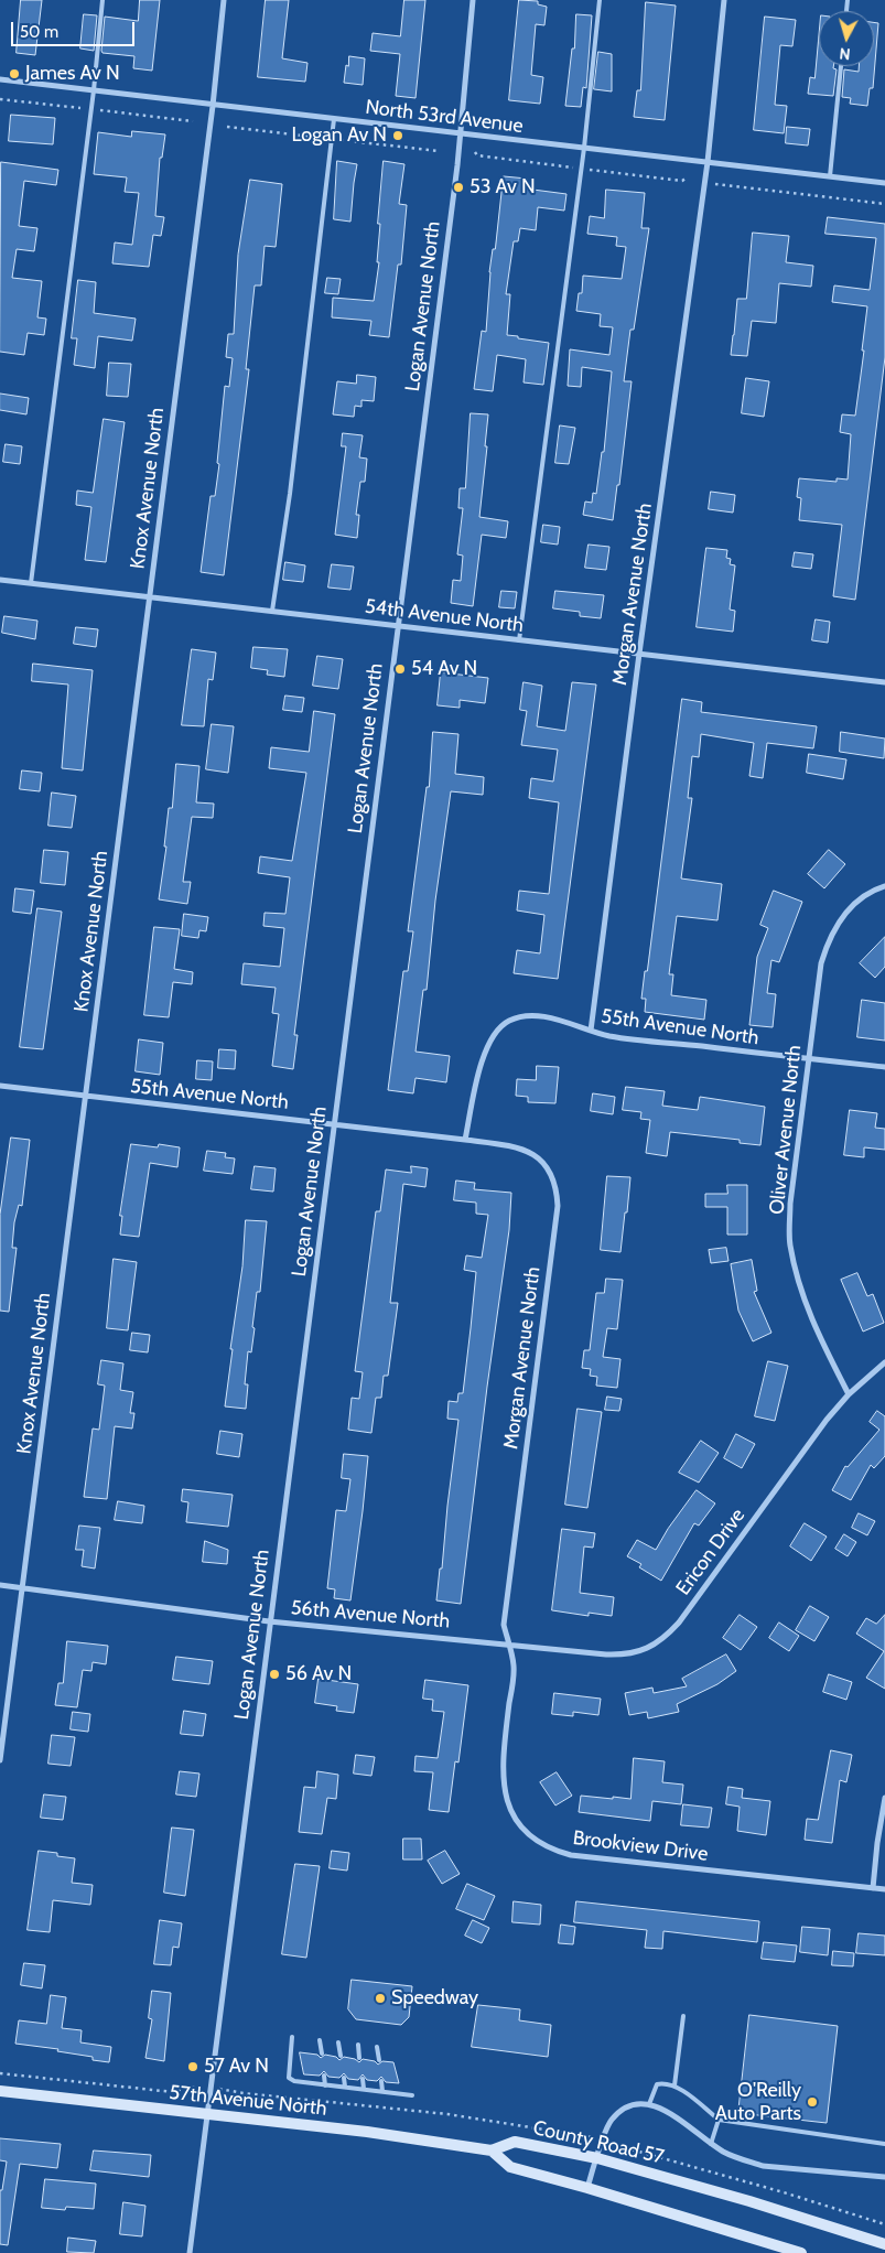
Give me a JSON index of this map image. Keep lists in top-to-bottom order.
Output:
{
  "streets": {
    "street": [
      "North 53rd Avenue",
      "Logan Avenue North",
      "Knox Avenue North",
      "Morgan Avenue North",
      "54th Avenue North",
      "55th Avenue North",
      "Oliver Avenue North",
      "Ericon Drive",
      "56th Avenue North",
      "Brookview Drive",
      "57th Avenue North",
      "County Road 57"
    ]
  },
  "crossings": [
    ["North 53rd Avenue", "Logan Avenue North"],
    ["North 53rd Avenue", "Knox Avenue North"],
    ["North 53rd Avenue", "Morgan Avenue North"],
    ["Logan Avenue North", "54th Avenue North"],
    ["Logan Avenue North", "55th Avenue North"],
    ["Logan Avenue North", "56th Avenue North"],
    ["Logan Avenue North", "57th Avenue North"],
    ["Knox Avenue North", "54th Avenue North"],
    ["Knox Avenue North", "55th Avenue North"],
    ["Knox Avenue North", "56th Avenue North"],
    ["Morgan Avenue North", "54th Avenue North"],
    ["Morgan Avenue North", "55th Avenue North"],
    ["Morgan Avenue North", "Ericon Drive"],
    ["Morgan Avenue North", "56th Avenue North"],
    ["Morgan Avenue North", "Brookview Drive"],
    ["55th Avenue North", "Oliver Avenue North"],
    ["Oliver Avenue North", "Ericon Drive"],
    ["Ericon Drive", "56th Avenue North"],
    ["Ericon Drive", "Brookview Drive"],
    ["56th Avenue North", "Brookview Drive"],
    ["57th Avenue North", "County Road 57"]
  ],
  "places": [
    "James Av N",
    "Logan Av N",
    "53 Av N",
    "54 Av N",
    "56 Av N",
    "Speedway",
    "57 Av N",
    "O'Reilly Auto Parts"
  ],
  "scale_bar": "50 m",
  "north": "bottom"
}
